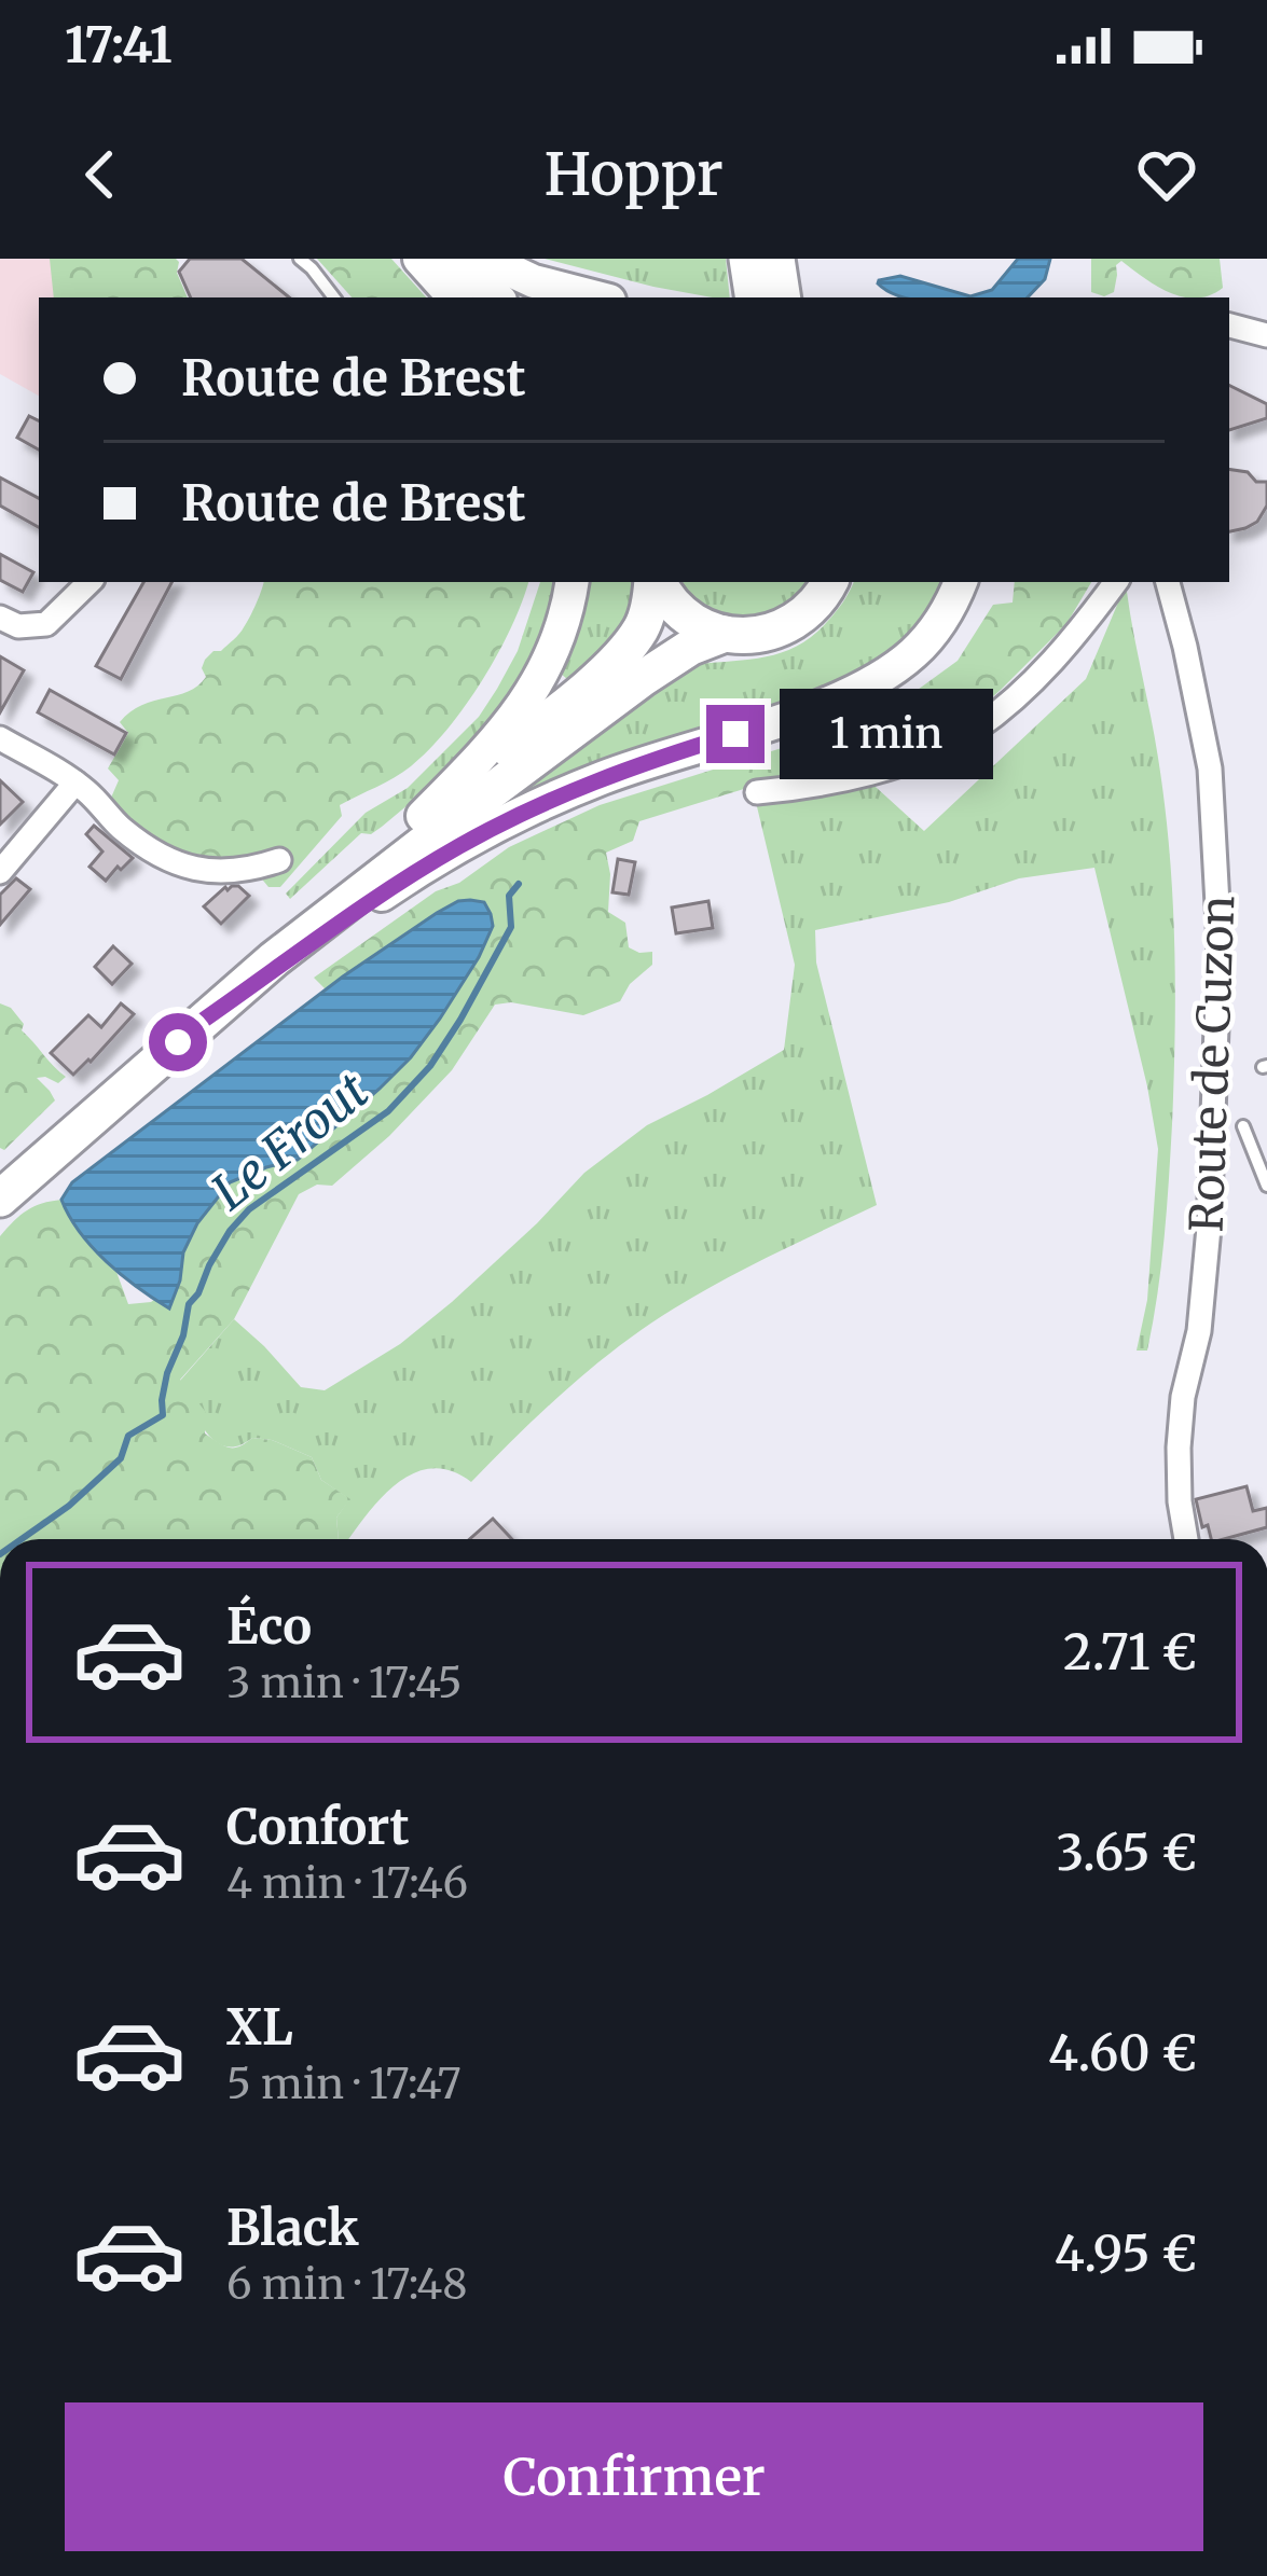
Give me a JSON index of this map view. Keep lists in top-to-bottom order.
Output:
{
  "streets": {
    "street": ["Route de Cuzon"]
  },
  "water": ["Le Frout"],
  "page": {
    "status": "17:41",
    "header": "Hoppr",
    "banner": ["Route de Brest", "Route de Brest"],
    "bubble": "1 min",
    "list": [
      {
        "name": "Éco",
        "note": "3 min · 17:45",
        "value": "2.71 €"
      },
      {
        "name": "Confort",
        "note": "4 min · 17:46",
        "value": "3.65 €"
      },
      {
        "name": "XL",
        "note": "5 min · 17:47",
        "value": "4.60 €"
      },
      {
        "name": "Black",
        "note": "6 min · 17:48",
        "value": "4.95 €"
      }
    ],
    "buttons": "Confirmer"
  }
}
